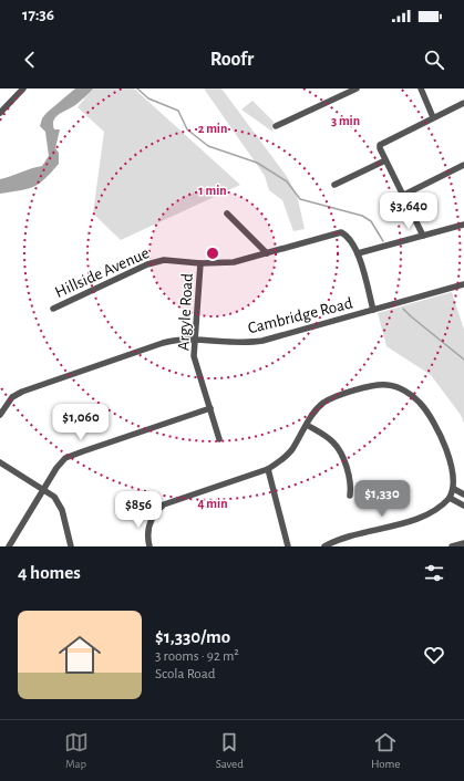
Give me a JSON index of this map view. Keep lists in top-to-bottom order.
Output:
{
  "streets": {
    "street": ["Hillside Avenue", "Argyle Road", "Cambridge Road"]
  },
  "crossings": [
    ["Hillside Avenue", "Argyle Road"],
    ["Argyle Road", "Cambridge Road"]
  ],
  "page": {
    "status": "17:36",
    "header": "Roofr",
    "price": [
      "$3,640",
      "$1,060",
      "$1,330",
      "$856"
    ],
    "heading": "4 homes",
    "list": [
      {
        "name": "$1,330/mo",
        "note": "3 rooms · 92 m² · Scola Road"
      }
    ],
    "tabs": ["Map", "Saved", "Home"]
  },
  "rings": [
    "3 min",
    "2 min",
    "1 min",
    "4 min"
  ]
}
